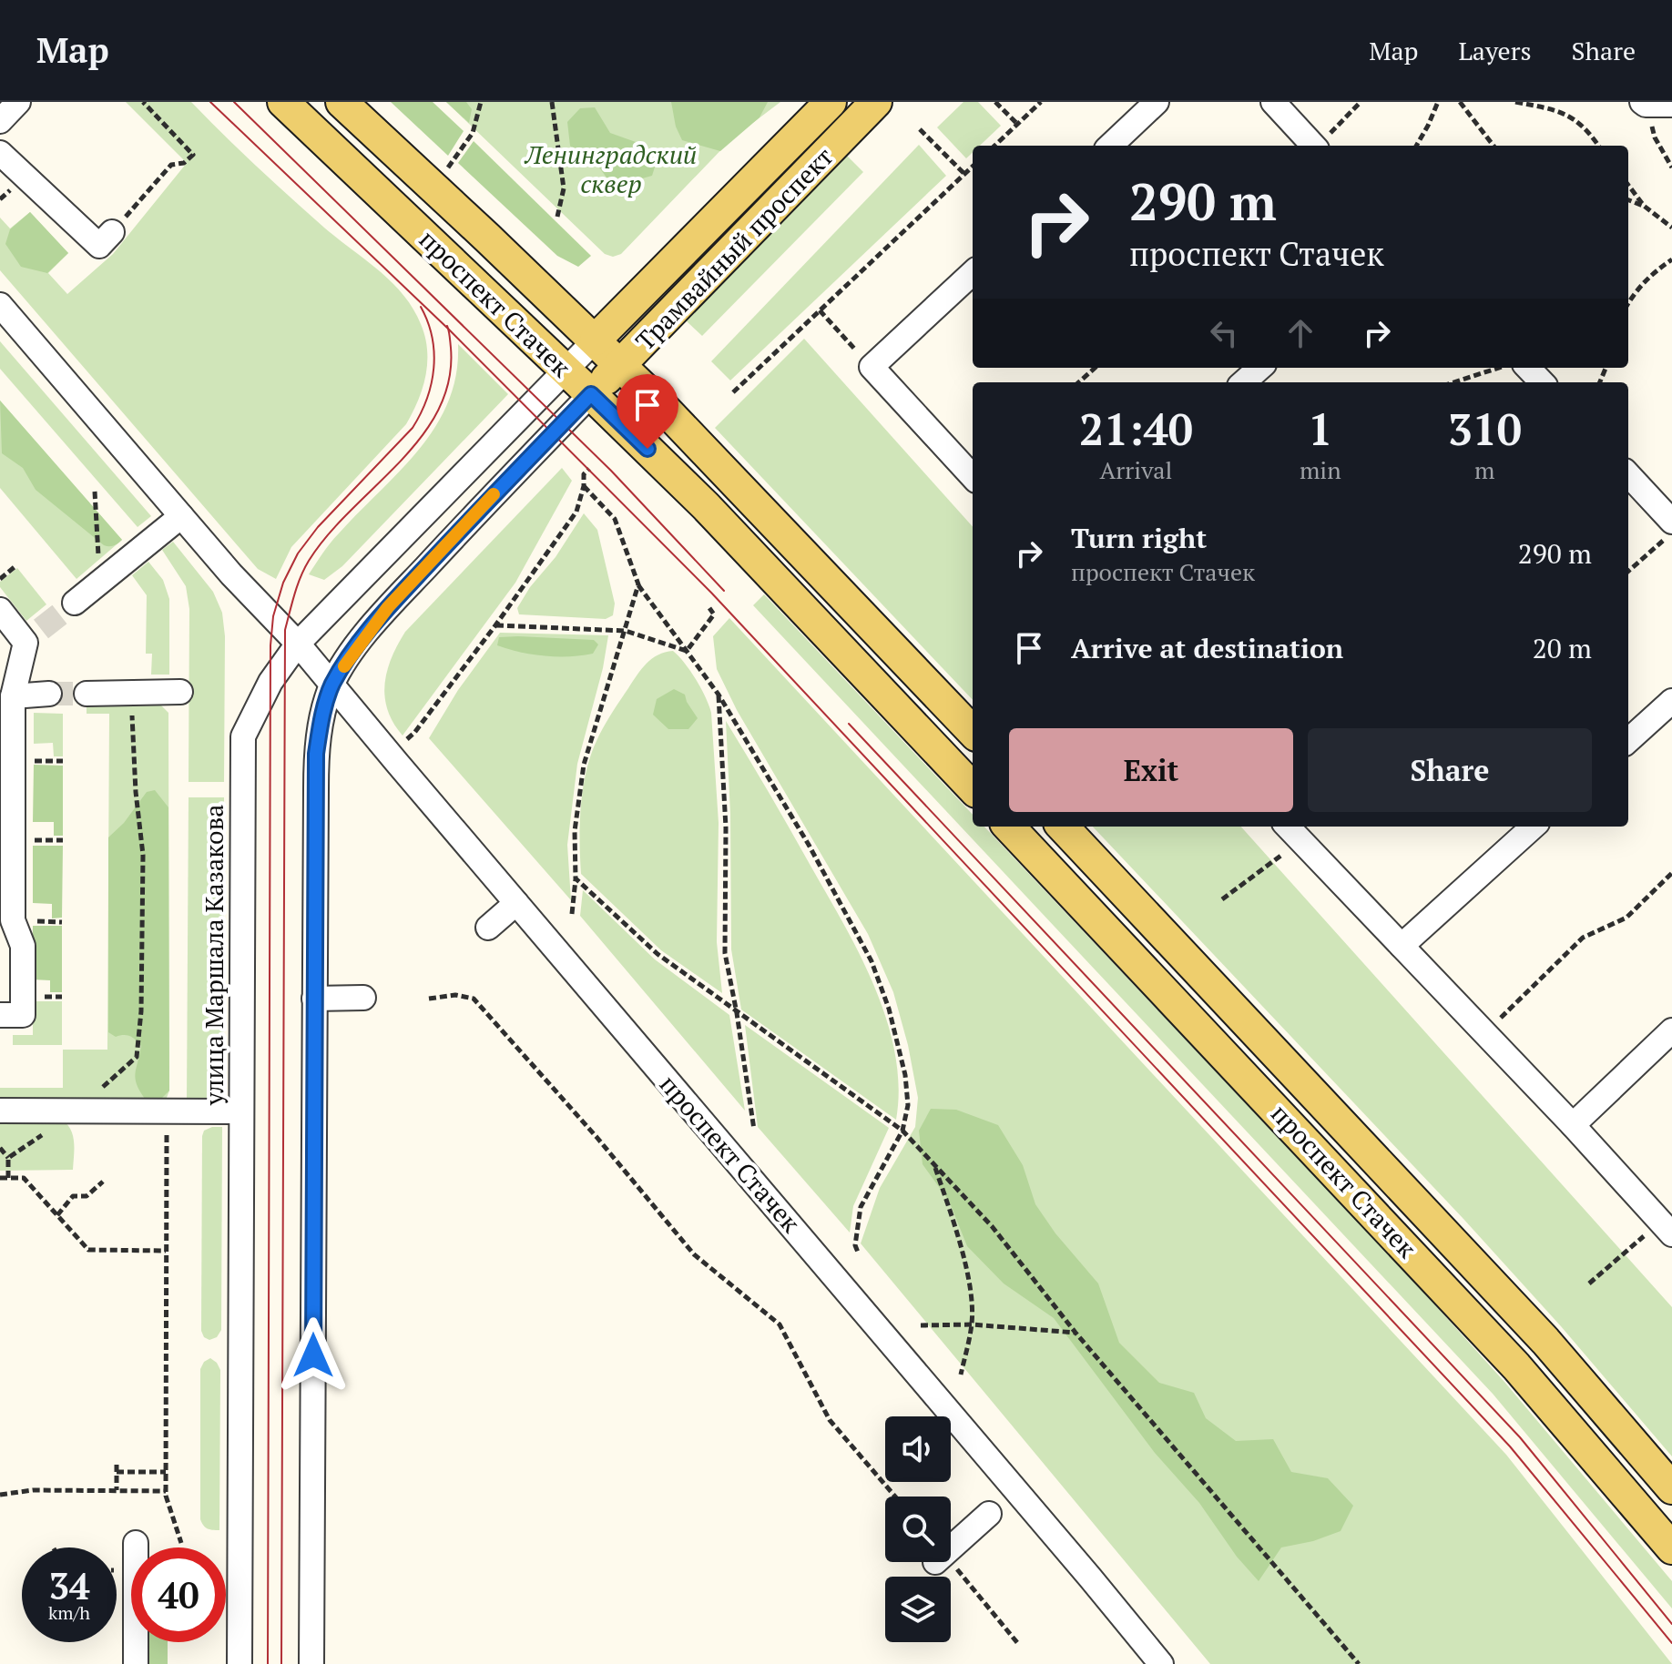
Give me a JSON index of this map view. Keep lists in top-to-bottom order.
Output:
{
  "streets": {
    "main road": ["Трамвайный проспект", "проспект Стачек"],
    "street": ["улица Маршала Казакова"]
  },
  "crossings": [
    ["Трамвайный проспект", "проспект Стачек"],
    ["Трамвайный проспект", "улица Маршала Казакова"],
    ["проспект Стачек", "улица Маршала Казакова"]
  ],
  "parks": ["Ленинградский сквер"],
  "page": {
    "header": "Map",
    "nav": ["Map", "Layers", "Share"],
    "turn": ["290 m", "проспект Стачек"],
    "eta": [
      "21:40",
      "Arrival",
      "1",
      "min",
      "310",
      "m"
    ],
    "list": [
      {
        "name": "Turn right",
        "note": "проспект Стачек",
        "value": "290 m"
      },
      {
        "name": "Arrive at destination",
        "value": "20 m"
      }
    ],
    "buttons": ["Exit", "Share"],
    "speed": "34 km/h",
    "limit": "40"
  }
}
